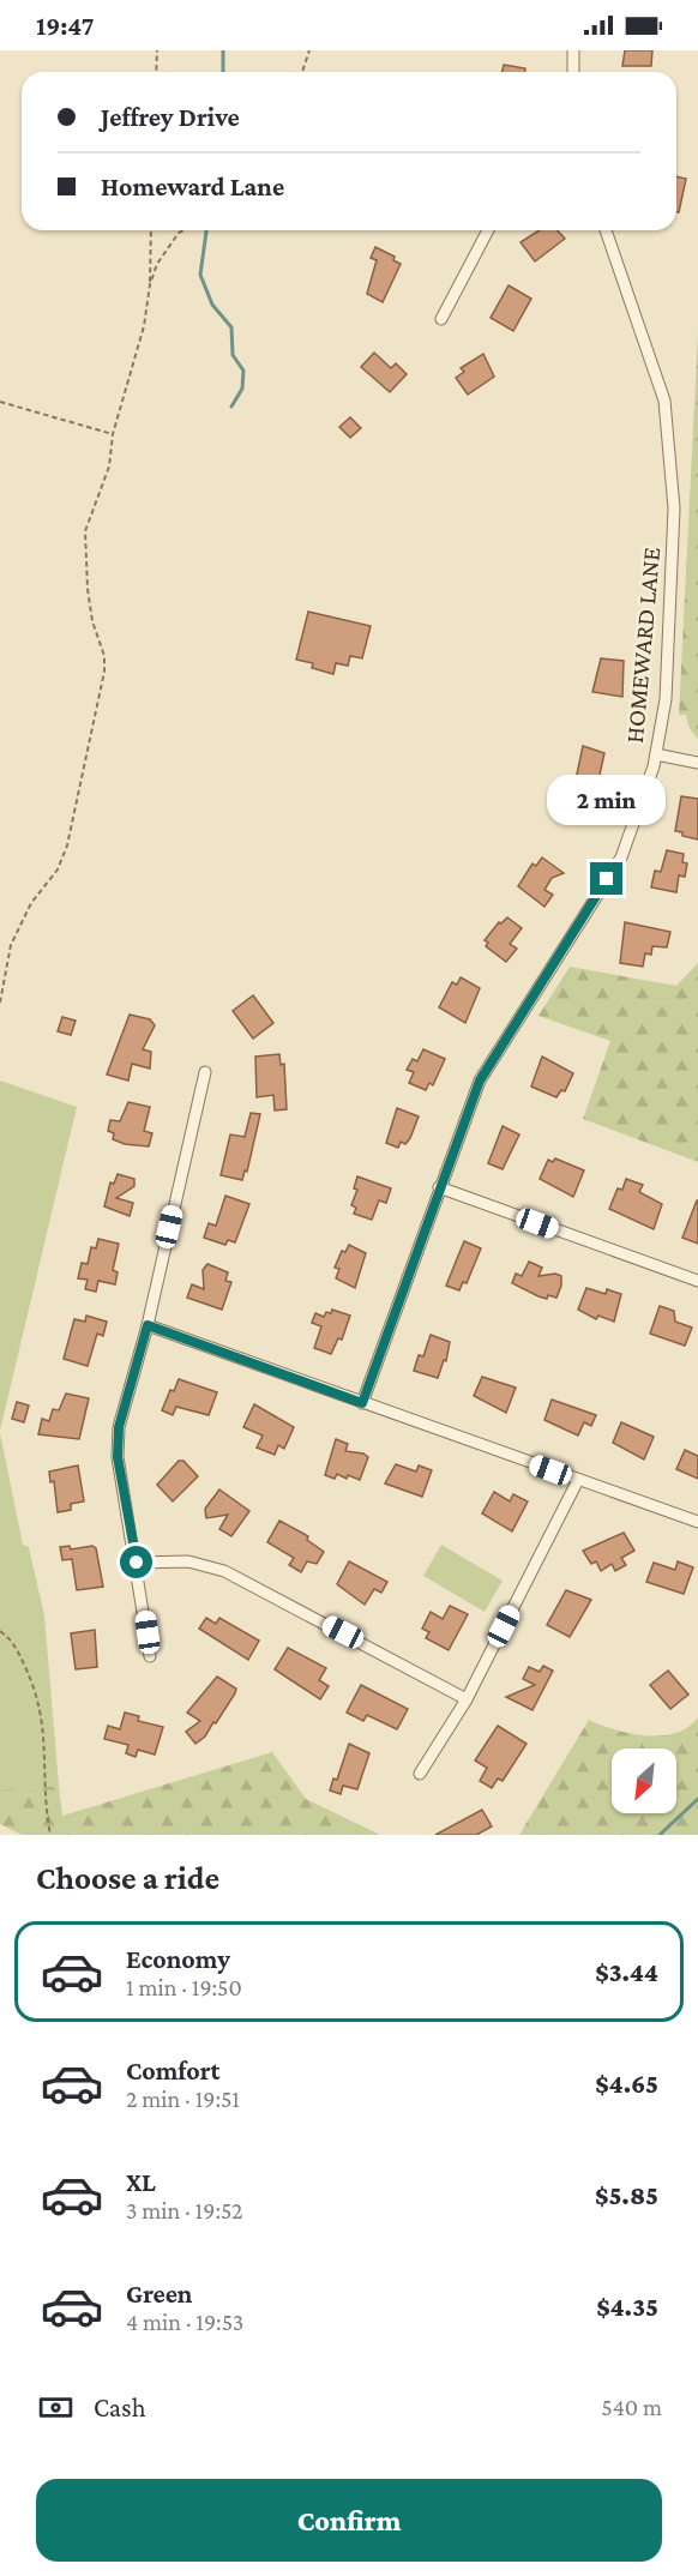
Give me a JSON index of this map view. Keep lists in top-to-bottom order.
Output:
{
  "streets": {
    "street": ["HOMEWARD LANE"]
  },
  "north": "bottom left",
  "page": {
    "status": "19:47",
    "banner": ["Jeffrey Drive", "Homeward Lane"],
    "bubble": "2 min",
    "heading": "Choose a ride",
    "list": [
      {
        "name": "Economy",
        "note": "1 min · 19:50",
        "value": "$3.44"
      },
      {
        "name": "Comfort",
        "note": "2 min · 19:51",
        "value": "$4.65"
      },
      {
        "name": "XL",
        "note": "3 min · 19:52",
        "value": "$5.85"
      },
      {
        "name": "Green",
        "note": "4 min · 19:53",
        "value": "$4.35"
      }
    ],
    "pay": ["Cash", "540 m"],
    "buttons": "Confirm"
  }
}
